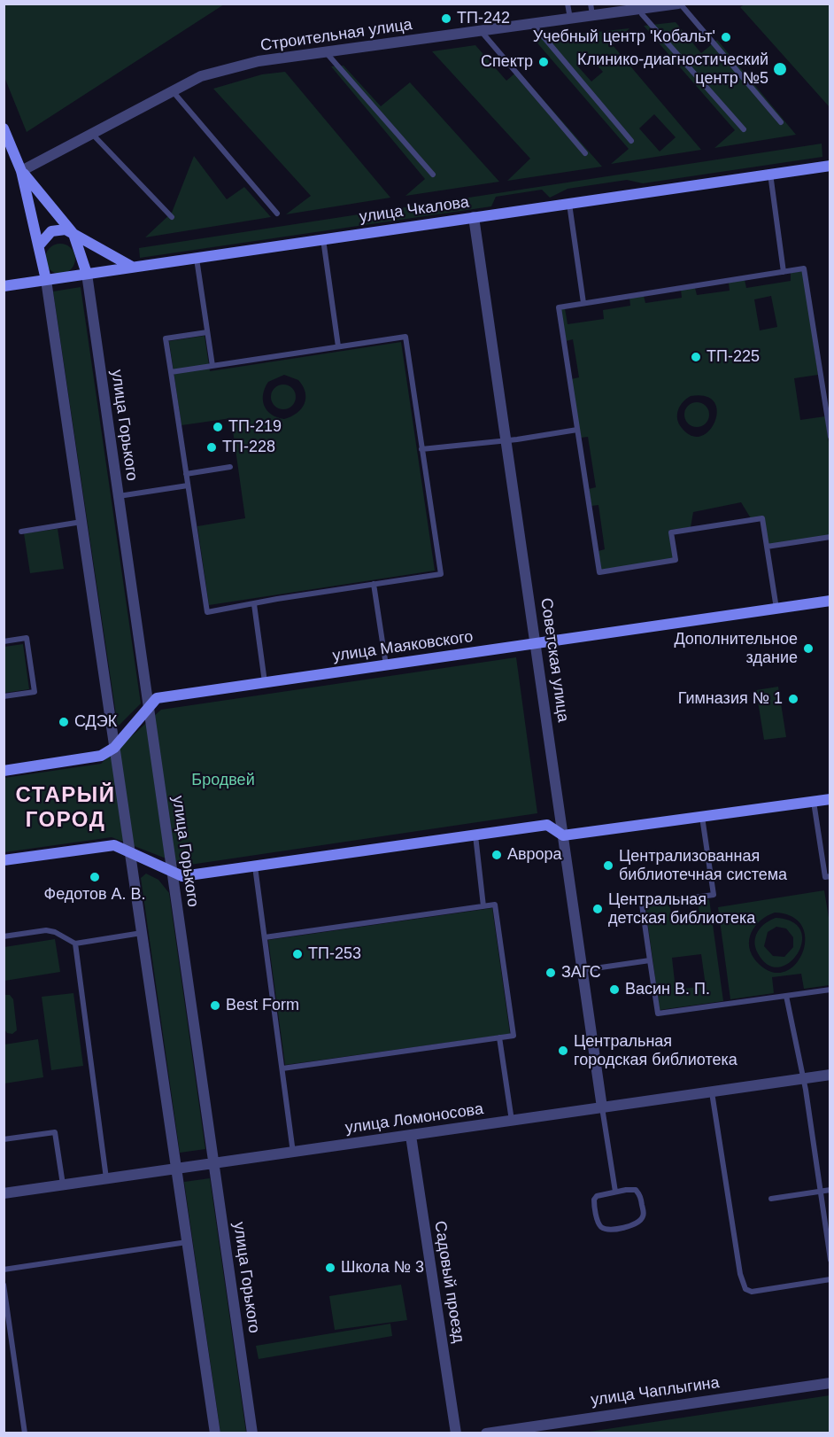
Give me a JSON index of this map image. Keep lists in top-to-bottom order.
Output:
{
  "streets": {
    "street": [
      "Строительная улица",
      "улица Чкалова",
      "улица Горького",
      "улица Маяковского",
      "Советская улица",
      "улица Ломоносова",
      "Садовый проезд",
      "улица Чаплыгина"
    ]
  },
  "crossings": [
    ["улица Чкалова", "улица Горького"],
    ["улица Чкалова", "Советская улица"],
    ["улица Горького", "улица Маяковского"],
    ["улица Горького", "улица Ломоносова"],
    ["улица Маяковского", "Советская улица"],
    ["Советская улица", "улица Ломоносова"],
    ["улица Ломоносова", "Садовый проезд"]
  ],
  "districts": ["СТАРЫЙ ГОРОД"],
  "parks": ["Бродвей"],
  "places": [
    "ТП-242",
    "Учебный центр 'Кобальт'",
    "Спектр",
    "Клинико-диагностический центр №5",
    "ТП-225",
    "ТП-219",
    "ТП-228",
    "Дополнительное здание",
    "Гимназия № 1",
    "СДЭК",
    "Аврора",
    "Централизованная библиотечная система",
    "Федотов А. В.",
    "Центральная детская библиотека",
    "ТП-253",
    "ЗАГС",
    "Васин В. П.",
    "Best Form",
    "Центральная городская библиотека",
    "Школа № 3"
  ]
}
